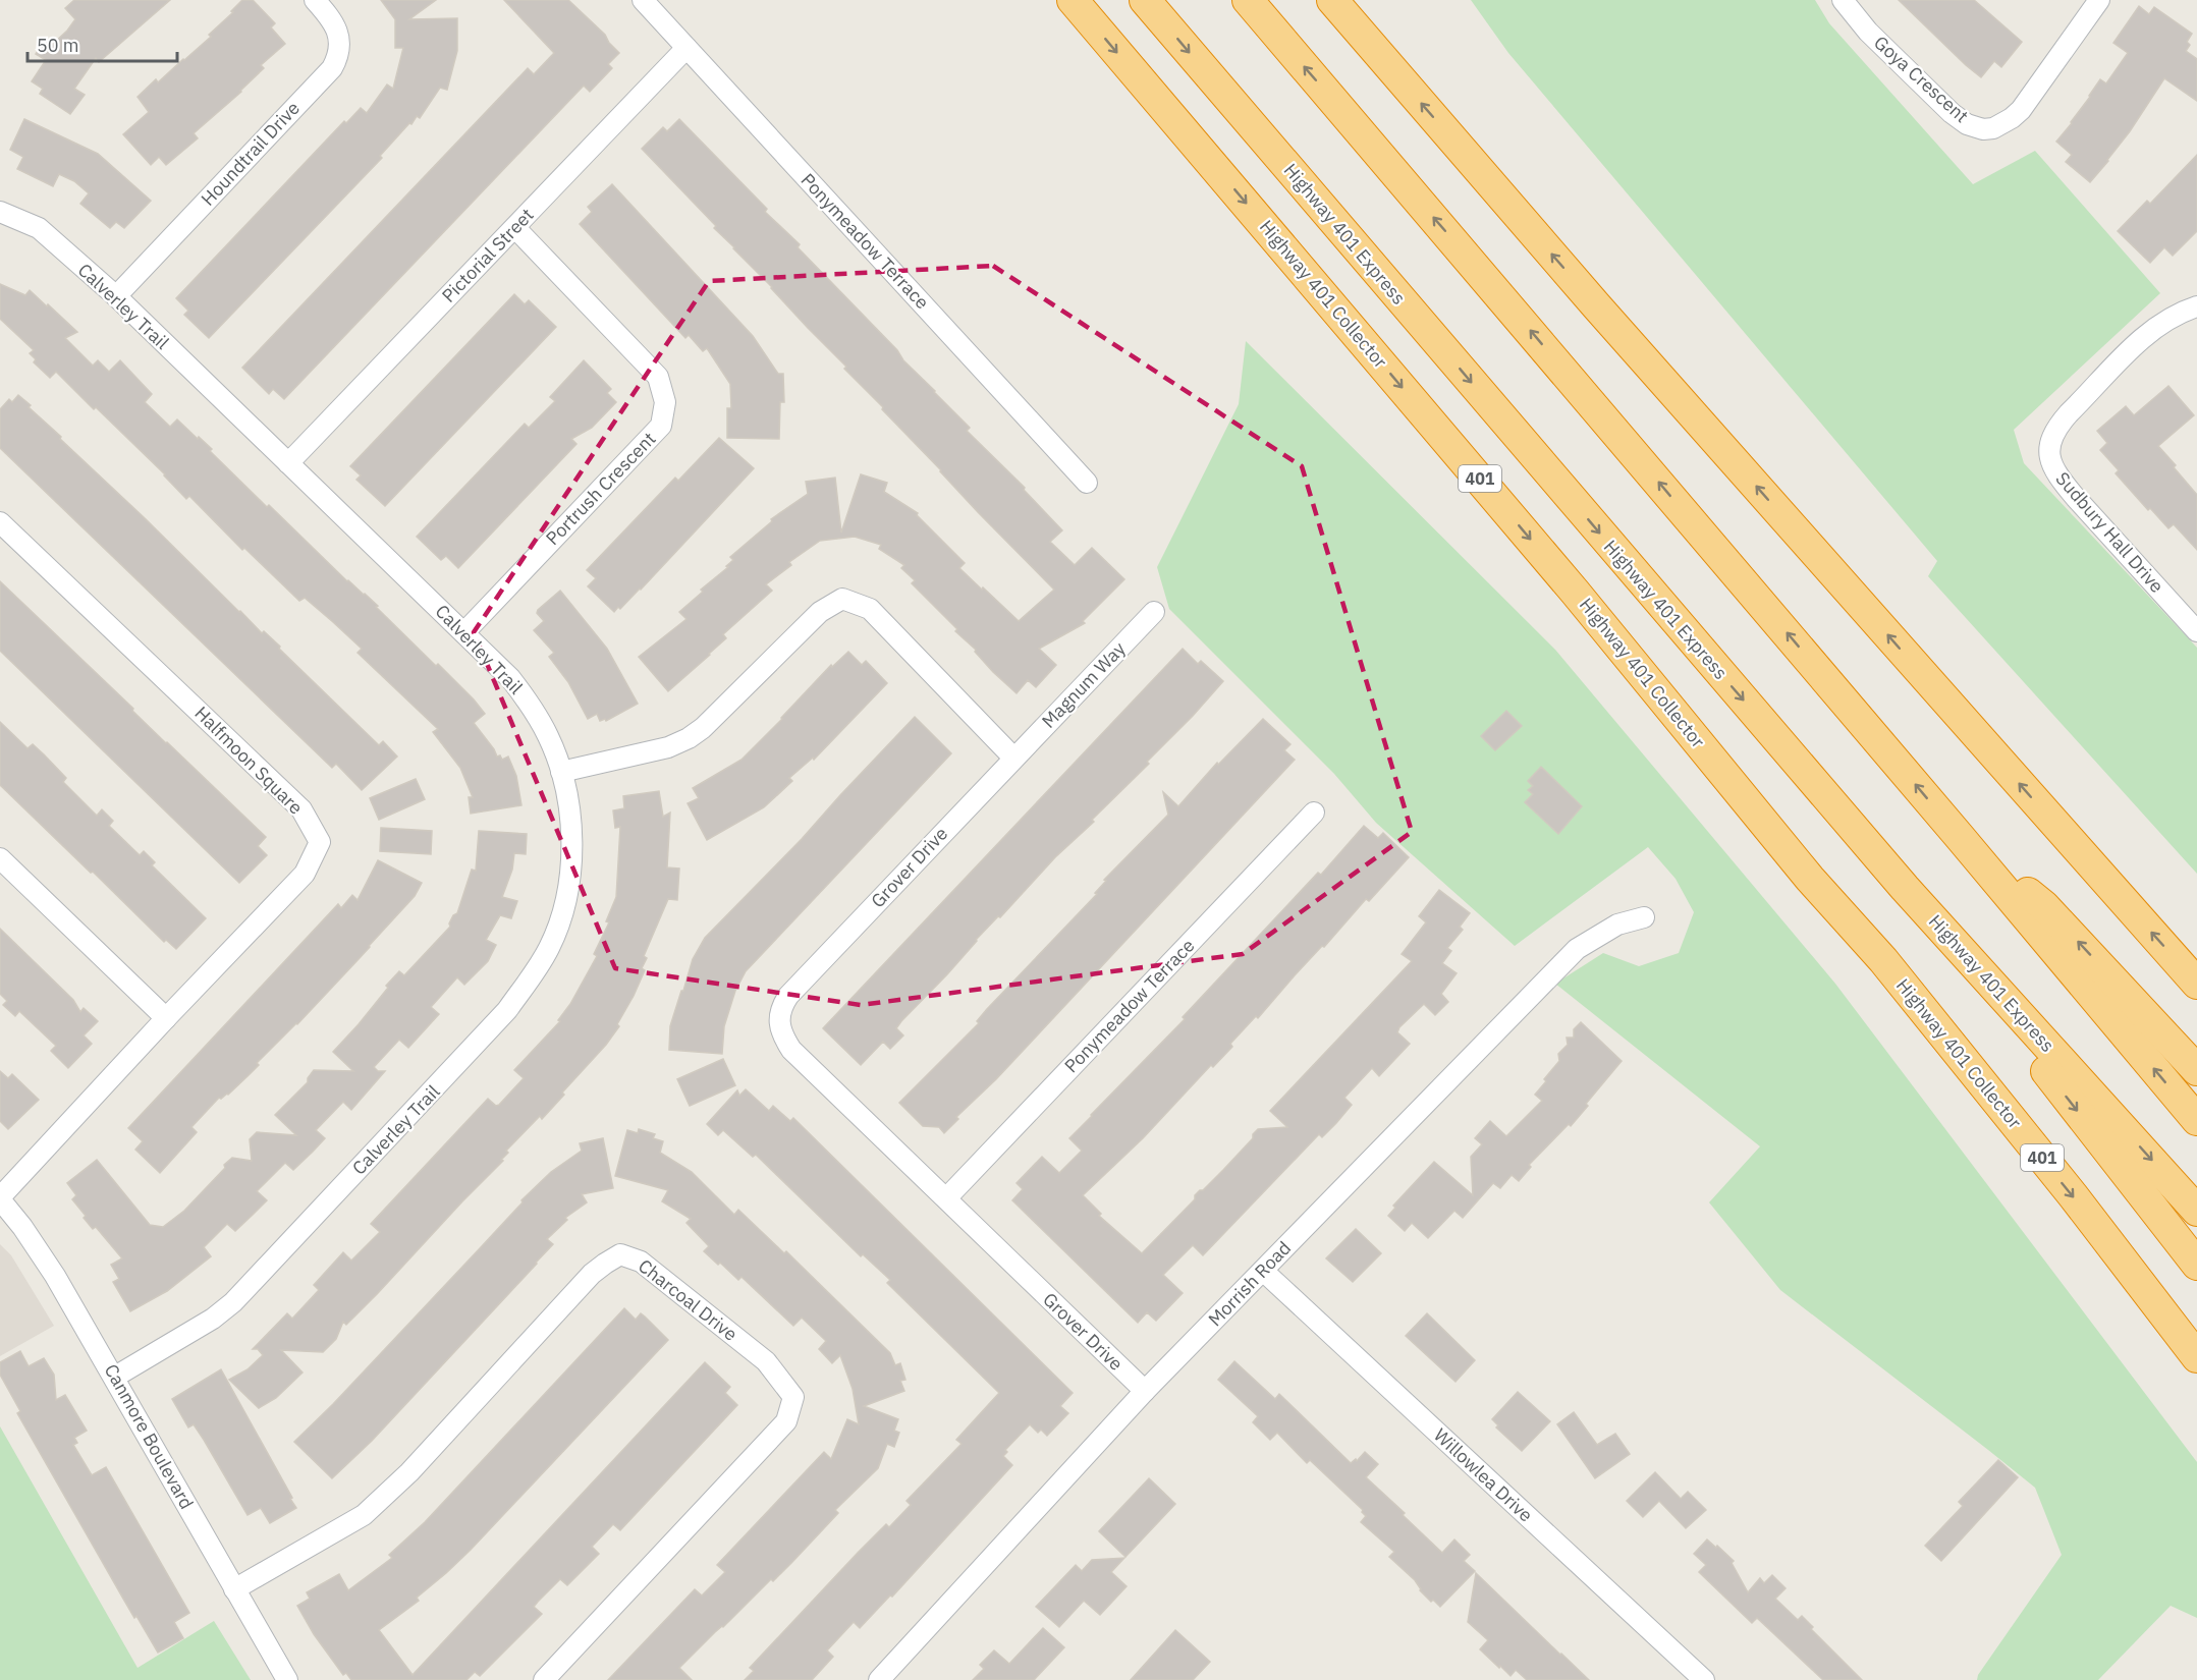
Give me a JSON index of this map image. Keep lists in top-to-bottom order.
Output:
{
  "streets": {
    "highway": ["Highway 401 Express", "Highway 401 Collector", "401"],
    "street": [
      "Goya Crescent",
      "Houndtrail Drive",
      "Ponymeadow Terrace",
      "Pictorial Street",
      "Calverley Trail",
      "Portrush Crescent",
      "Sudbury Hall Drive",
      "Magnum Way",
      "Halfmoon Square",
      "Grover Drive",
      "Morrish Road",
      "Charcoal Drive",
      "Canmore Boulevard",
      "Willowlea Drive"
    ]
  },
  "crossings": [
    ["Houndtrail Drive", "Calverley Trail"],
    ["Ponymeadow Terrace", "Pictorial Street"],
    ["Ponymeadow Terrace", "Grover Drive"],
    ["Pictorial Street", "Calverley Trail"],
    ["Pictorial Street", "Portrush Crescent"],
    ["Calverley Trail", "Portrush Crescent"],
    ["Calverley Trail", "Canmore Boulevard"],
    ["Magnum Way", "Grover Drive"],
    ["Halfmoon Square", "Canmore Boulevard"],
    ["Grover Drive", "Morrish Road"],
    ["Morrish Road", "Willowlea Drive"],
    ["Charcoal Drive", "Canmore Boulevard"]
  ],
  "scale_bar": "50 m"
}
